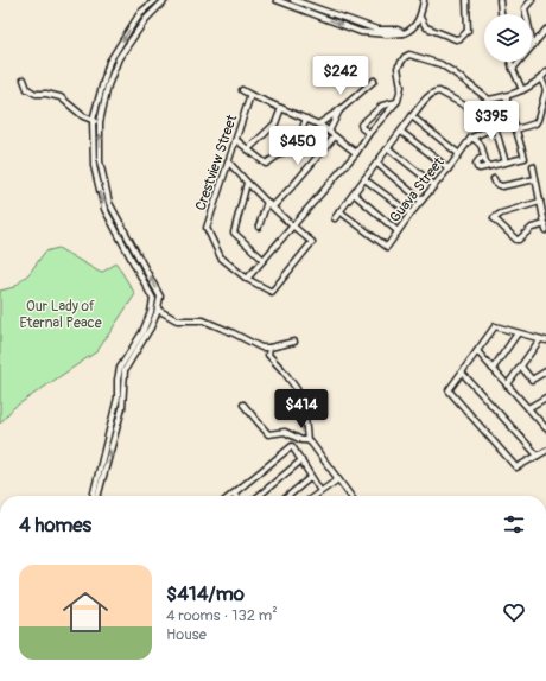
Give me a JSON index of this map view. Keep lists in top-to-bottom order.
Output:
{
  "streets": {
    "street": ["Crestview Street", "Guava Street"]
  },
  "parks": ["Our Lady of Eternal Peace"],
  "page": {
    "price": [
      "$242",
      "$395",
      "$450",
      "$414"
    ],
    "heading": "4 homes",
    "list": [
      {
        "name": "$414/mo",
        "note": "4 rooms · 132 m² · House"
      }
    ]
  }
}
